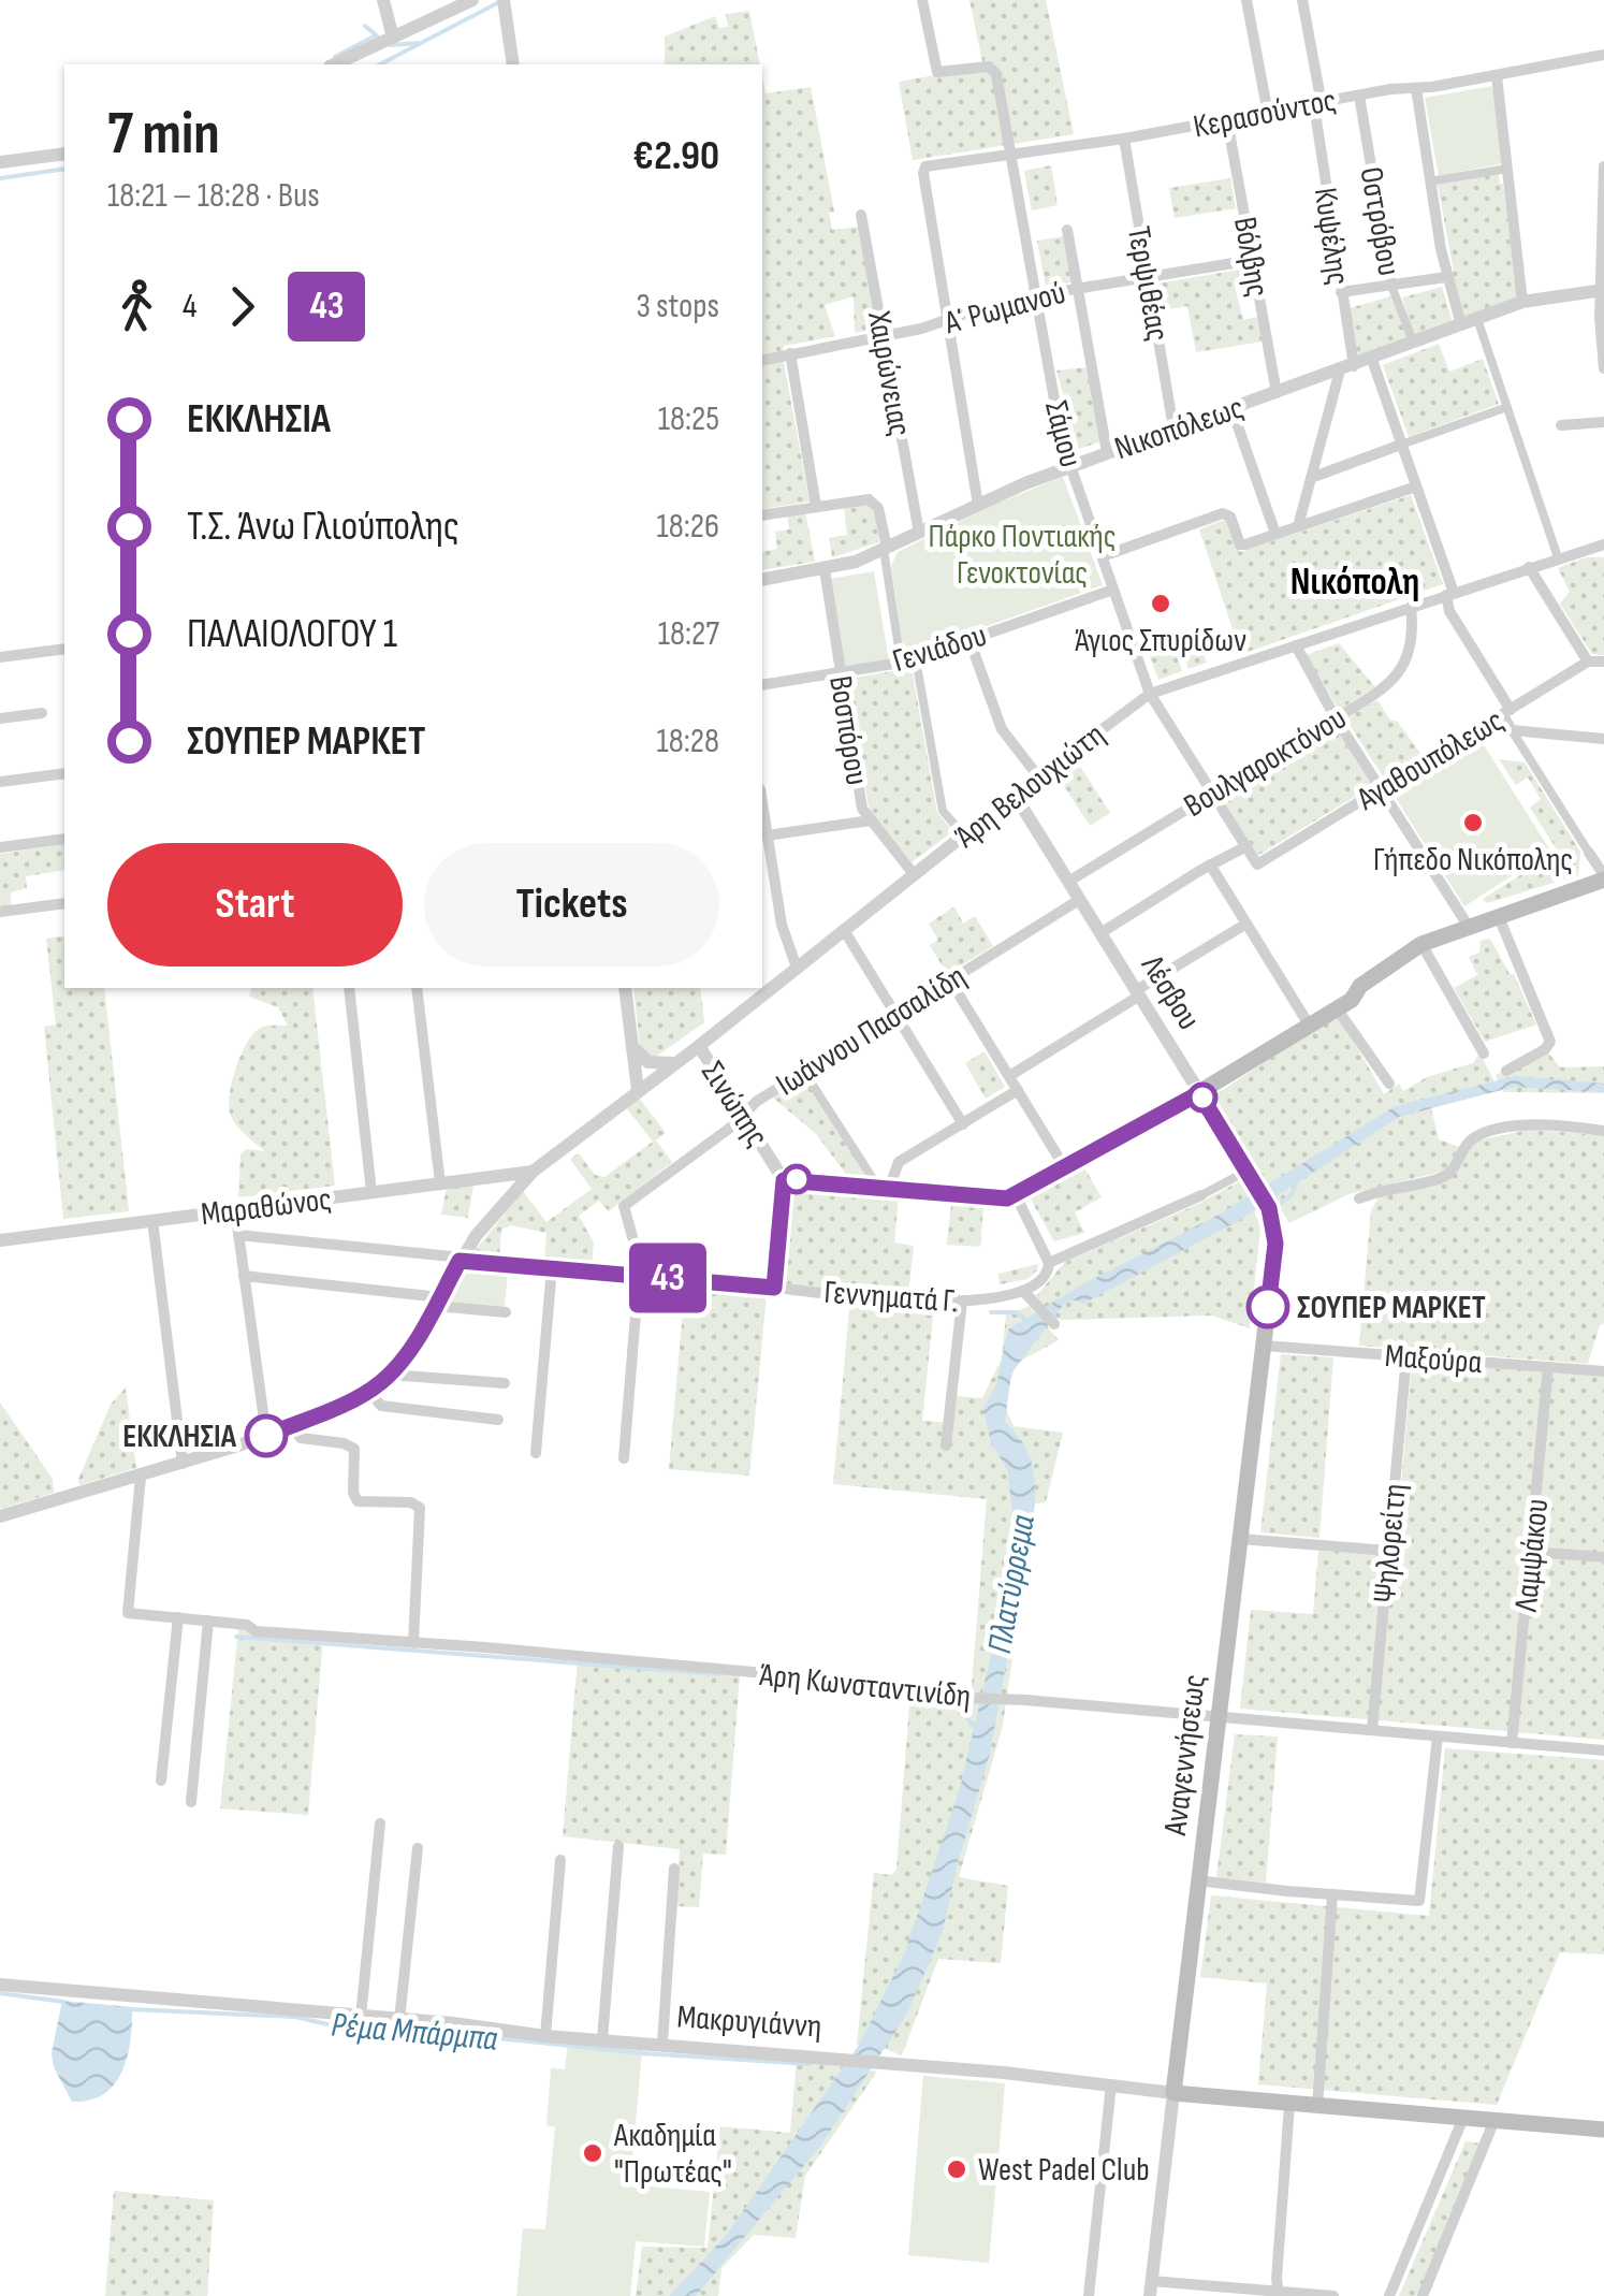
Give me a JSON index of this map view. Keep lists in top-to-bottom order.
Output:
{
  "streets": {
    "main road": ["Λέσβου", "Αναγεννήσεως", "Μακρυγιάννη"],
    "street": [
      "Κερασούντος",
      "Οστρόβου",
      "Κυψέλης",
      "Βόλβης",
      "Τερψιθέας",
      "Α΄ Ρωμανού",
      "Χαιρώνειας",
      "Νικοπόλεως",
      "Σάμου",
      "Γενιάδου",
      "Βοσπόρου",
      "Αγαθουπόλεως",
      "Βουλγαροκτόνου",
      "Άρη Βελουχιώτη",
      "Ιωάννου Πασσαλίδη",
      "Σινώπης",
      "Μαραθώνος",
      "Γεννηματά Γ.",
      "Μαξούρα",
      "Ψηλορείτη",
      "Λαμψάκου",
      "Άρη Κωνσταντινίδη"
    ]
  },
  "crossings": [
    ["Κερασούντος", "Οστρόβου"],
    ["Κερασούντος", "Κυψέλης"],
    ["Κερασούντος", "Βόλβης"],
    ["Κερασούντος", "Τερψιθέας"],
    ["Κερασούντος", "Α΄ Ρωμανού"],
    ["Κερασούντος", "Σάμου"],
    ["Οστρόβου", "Νικοπόλεως"],
    ["Κυψέλης", "Νικοπόλεως"],
    ["Βόλβης", "Α΄ Ρωμανού"],
    ["Βόλβης", "Νικοπόλεως"],
    ["Τερψιθέας", "Α΄ Ρωμανού"],
    ["Τερψιθέας", "Νικοπόλεως"],
    ["Α΄ Ρωμανού", "Χαιρώνειας"],
    ["Α΄ Ρωμανού", "Σάμου"],
    ["Χαιρώνειας", "Νικοπόλεως"],
    ["Νικοπόλεως", "Σάμου"],
    ["Νικοπόλεως", "Βοσπόρου"],
    ["Σάμου", "Γενιάδου"],
    ["Σάμου", "Αγαθουπόλεως"],
    ["Σάμου", "Βουλγαροκτόνου"],
    ["Σάμου", "Άρη Βελουχιώτη"],
    ["Γενιάδου", "Βοσπόρου"],
    ["Βοσπόρου", "Άρη Βελουχιώτη"],
    ["Βουλγαροκτόνου", "Άρη Βελουχιώτη"],
    ["Βουλγαροκτόνου", "Λέσβου"],
    ["Άρη Βελουχιώτη", "Λέσβου"],
    ["Άρη Βελουχιώτη", "Σινώπης"],
    ["Άρη Βελουχιώτη", "Μαραθώνος"],
    ["Άρη Βελουχιώτη", "Γεννηματά Γ."],
    ["Άρη Βελουχιώτη", "Άρη Κωνσταντινίδη"],
    ["Λέσβου", "Ιωάννου Πασσαλίδη"],
    ["Λέσβου", "Αναγεννήσεως"],
    ["Ιωάννου Πασσαλίδη", "Σινώπης"],
    ["Ιωάννου Πασσαλίδη", "Γεννηματά Γ."],
    ["Σινώπης", "Γεννηματά Γ."],
    ["Μαξούρα", "Ψηλορείτη"],
    ["Μαξούρα", "Λαμψάκου"],
    ["Μαξούρα", "Αναγεννήσεως"],
    ["Ψηλορείτη", "Άρη Κωνσταντινίδη"],
    ["Λαμψάκου", "Άρη Κωνσταντινίδη"],
    ["Άρη Κωνσταντινίδη", "Αναγεννήσεως"],
    ["Αναγεννήσεως", "Μακρυγιάννη"]
  ],
  "districts": ["Νικόπολη"],
  "water": ["Πλατύρρεμα", "Ρέμα Μπάρμπα"],
  "parks": ["Πάρκο Ποντιακής Γενοκτονίας"],
  "places": [
    "Άγιος Σπυρίδων",
    "Γήπεδο Νικόπολης",
    "ΣΟΥΠΕΡ ΜΑΡΚΕΤ",
    "ΕΚΚΛΗΣΙΑ",
    "Ακαδημία \"Πρωτέας\"",
    "West Padel Club"
  ],
  "lines": ["bus line 43"],
  "page": {
    "on_map": "43",
    "heading": ["7 min", "18:21 – 18:28 · Bus", "€2.90"],
    "legs": ["4", "43", "3 stops"],
    "list": [
      {
        "name": "ΕΚΚΛΗΣΙΑ",
        "value": "18:25"
      },
      {
        "name": "Τ.Σ. Άνω Γλιούπολης",
        "value": "18:26"
      },
      {
        "name": "ΠΑΛΑΙΟΛΟΓΟΥ 1",
        "value": "18:27"
      },
      {
        "name": "ΣΟΥΠΕΡ ΜΑΡΚΕΤ",
        "value": "18:28"
      }
    ],
    "buttons": ["Start", "Tickets"]
  }
}
